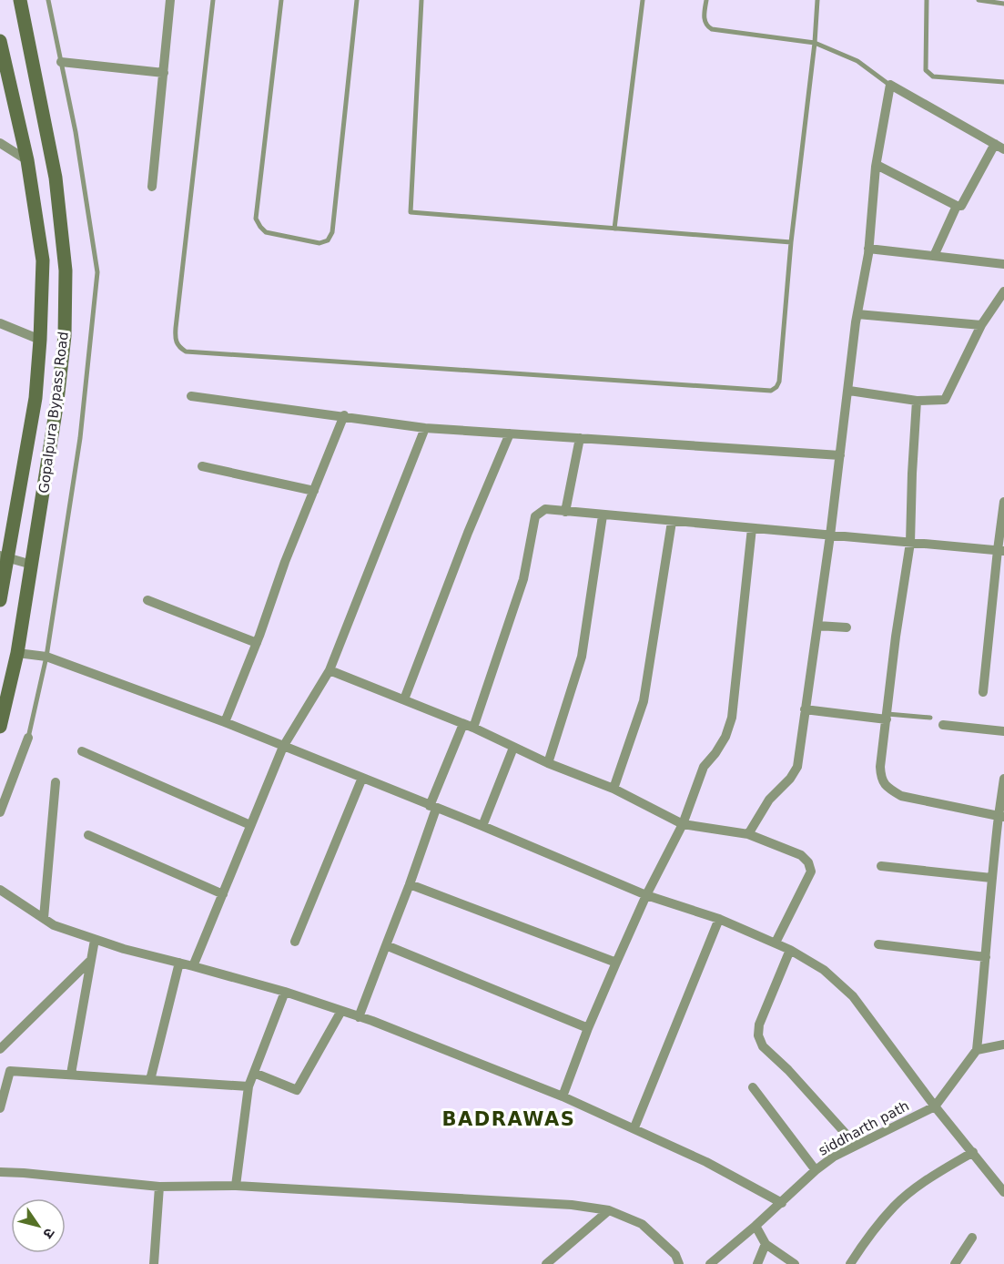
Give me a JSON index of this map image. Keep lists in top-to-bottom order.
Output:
{
  "streets": {
    "street": ["Gopalpura Bypass Road", "siddharth path"]
  },
  "districts": ["BADRAWAS"],
  "north": "bottom right"
}
